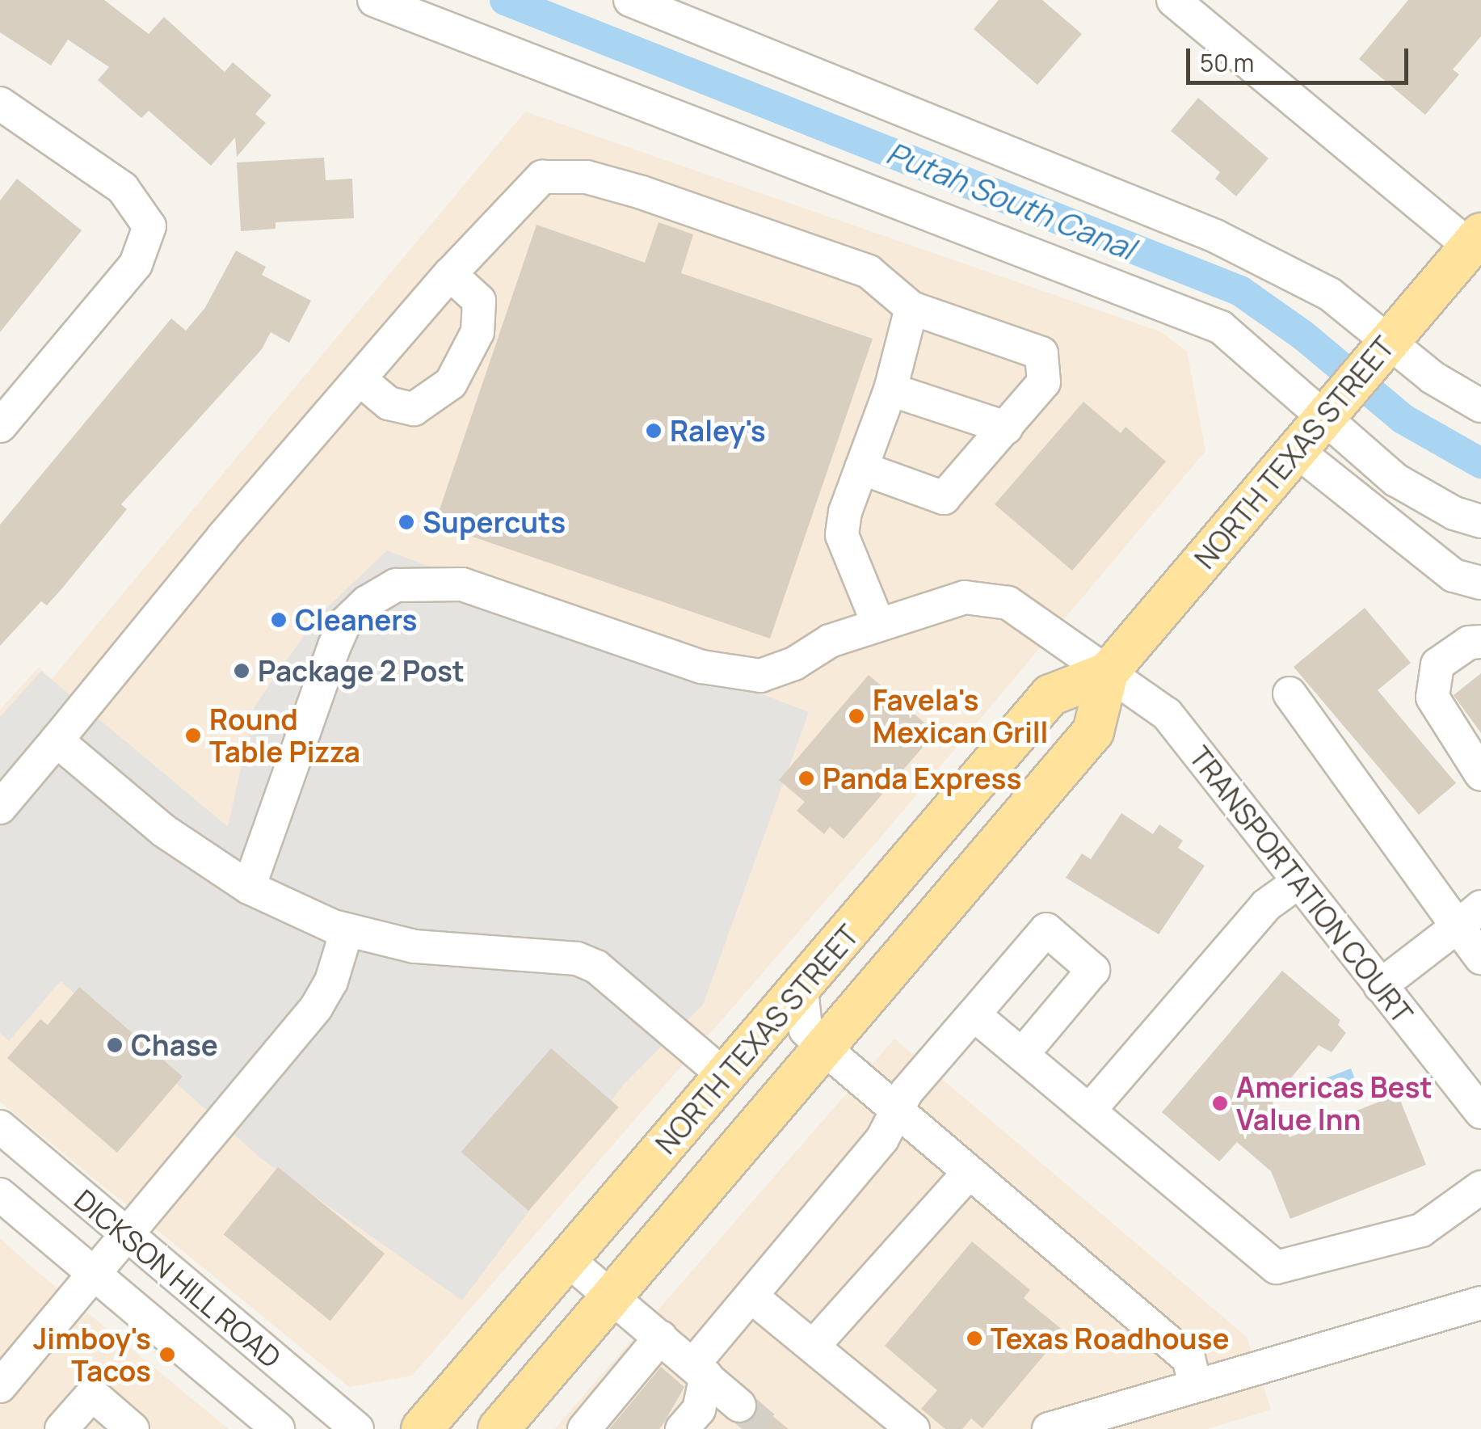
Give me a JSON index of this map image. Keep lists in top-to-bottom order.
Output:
{
  "streets": {
    "main road": ["NORTH TEXAS STREET"],
    "street": ["TRANSPORTATION COURT", "DICKSON HILL ROAD"]
  },
  "crossings": [
    ["NORTH TEXAS STREET", "TRANSPORTATION COURT"]
  ],
  "water": ["Putah South Canal"],
  "places": [
    "Raley's",
    "Supercuts",
    "Cleaners",
    "Package 2 Post",
    "Favela's Mexican Grill",
    "Round Table Pizza",
    "Panda Express",
    "Chase",
    "Americas Best Value Inn",
    "Texas Roadhouse",
    "Jimboy's Tacos"
  ],
  "scale_bar": "50 m"
}
